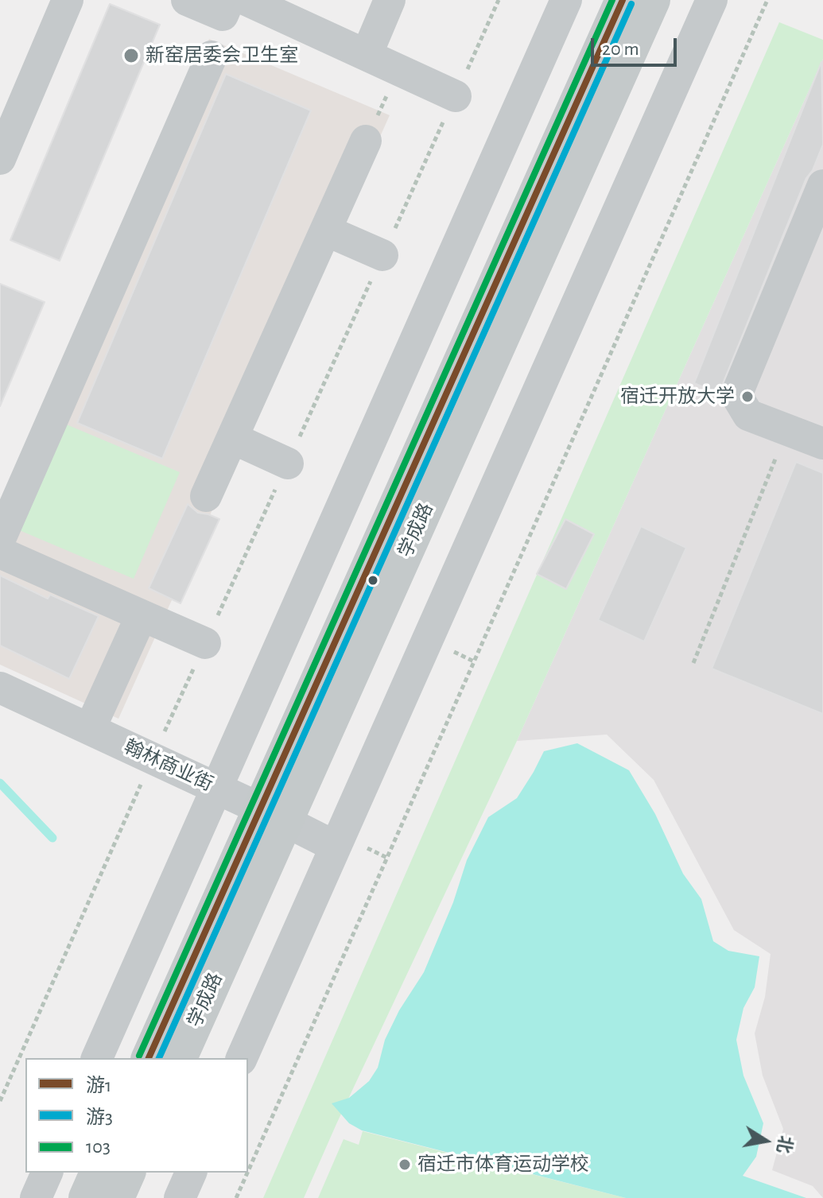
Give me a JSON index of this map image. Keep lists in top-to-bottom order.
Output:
{
  "streets": {
    "main road": ["学成路"],
    "street": ["翰林商业街"]
  },
  "crossings": [
    ["学成路", "翰林商业街"]
  ],
  "places": ["新窑居委会卫生室", "宿迁开放大学", "宿迁市体育运动学校"],
  "lines": ["transit line 游1", "transit line 103", "transit line 游3"],
  "legend": ["游1", "游3", "103"],
  "scale_bar": "20 m",
  "north": "right"
}
